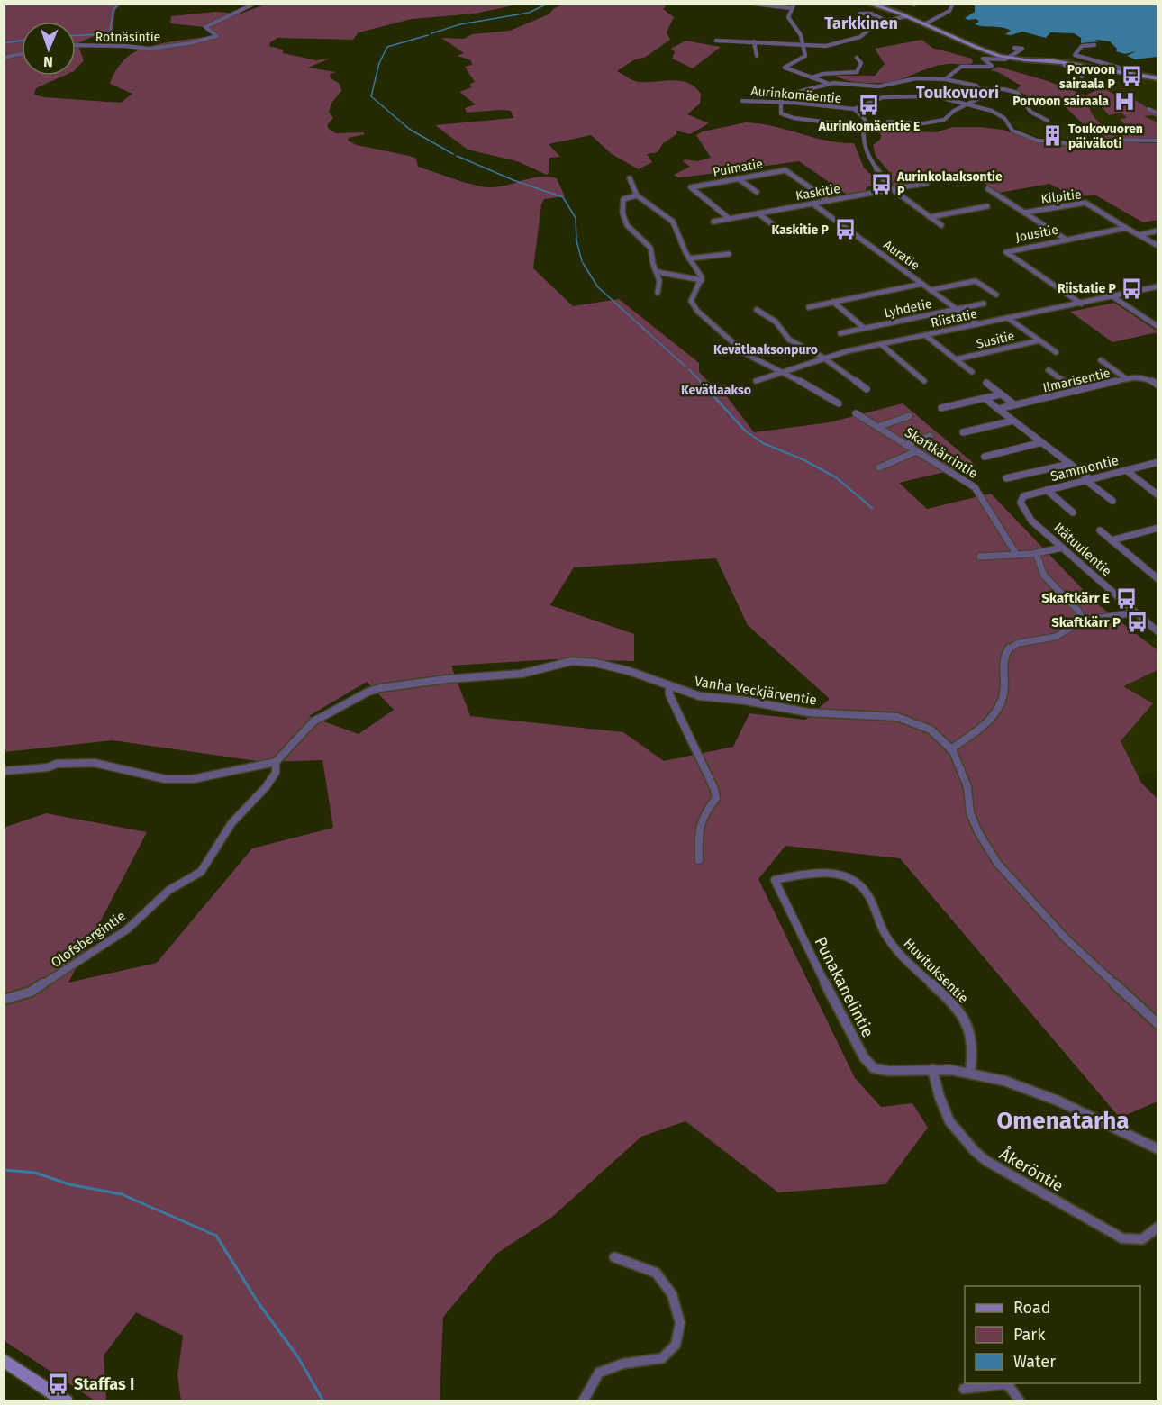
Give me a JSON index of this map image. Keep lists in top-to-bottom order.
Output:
{
  "streets": {
    "street": [
      "Rotnäsintie",
      "Aurinkomäentie",
      "Puimatie",
      "Kaskitie",
      "Kilpitie",
      "Jousitie",
      "Auratie",
      "Lyhdetie",
      "Riistatie",
      "Susitie",
      "Ilmarisentie",
      "Skaftkärrintie",
      "Sammontie",
      "Itätuulentie",
      "Vanha Veckjärventie",
      "Olofsbergintie",
      "Huvituksentie",
      "Punakanelintie",
      "Åkeröntie"
    ]
  },
  "crossings": [
    ["Puimatie", "Kaskitie"],
    ["Kaskitie", "Auratie"],
    ["Kilpitie", "Jousitie"],
    ["Jousitie", "Riistatie"],
    ["Auratie", "Lyhdetie"],
    ["Auratie", "Riistatie"],
    ["Riistatie", "Susitie"],
    ["Sammontie", "Itätuulentie"],
    ["Vanha Veckjärventie", "Olofsbergintie"],
    ["Huvituksentie", "Punakanelintie"],
    ["Punakanelintie", "Åkeröntie"]
  ],
  "districts": [
    "Tarkkinen",
    "Toukovuori",
    "Kevätlaaksonpuro",
    "Kevätlaakso",
    "Omenatarha"
  ],
  "places": {
    "bus stop": [
      "Porvoon sairaala P",
      "Aurinkomäentie E",
      "Aurinkolaaksontie P",
      "Kaskitie P",
      "Riistatie P",
      "Skaftkärr E",
      "Skaftkärr P",
      "Staffas I"
    ],
    "hospital": ["Porvoon sairaala"],
    "building": ["Toukovuoren päiväkoti"]
  },
  "legend": ["Road", "Park", "Water"],
  "north": "bottom"
}
